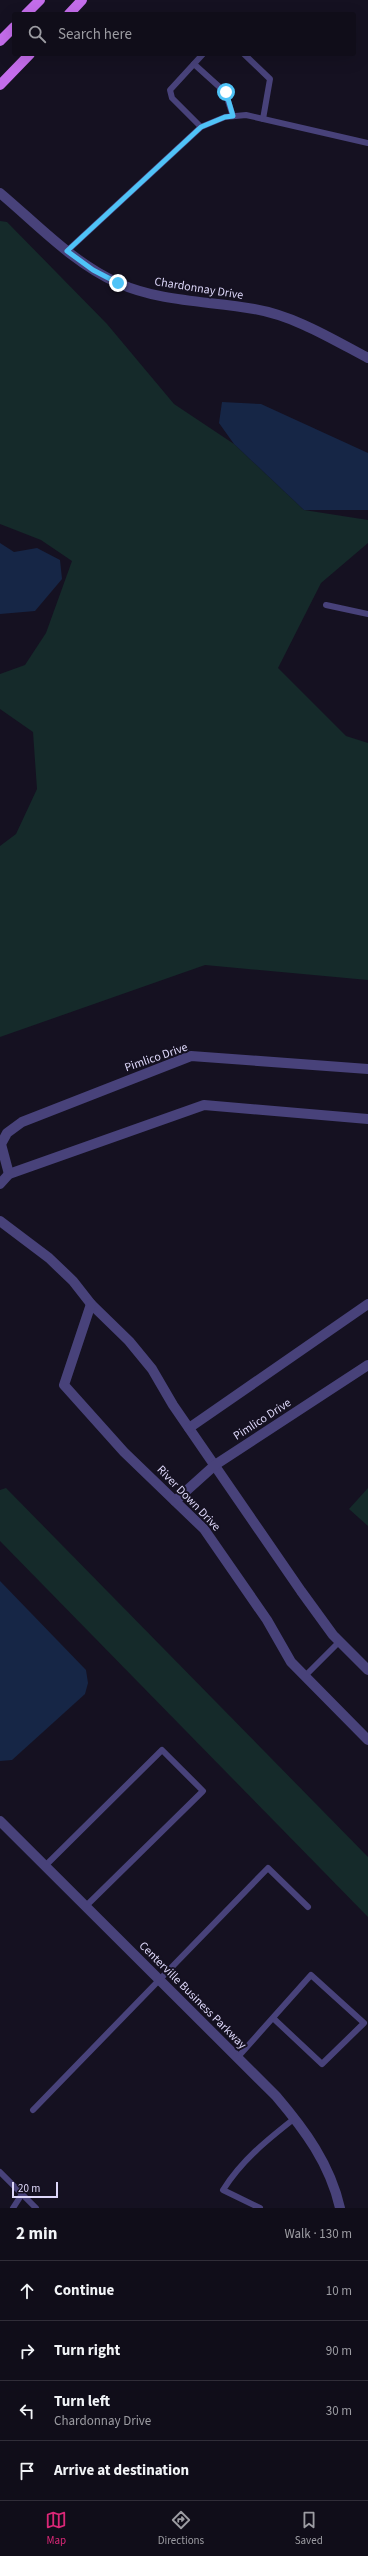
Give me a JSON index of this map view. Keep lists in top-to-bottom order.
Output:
{
  "streets": {
    "street": [
      "Chardonnay Drive",
      "Pimlico Drive",
      "River Down Drive",
      "Centerville Business Parkway"
    ]
  },
  "crossings": [
    ["Pimlico Drive", "River Down Drive"]
  ],
  "scale_bar": "20 m",
  "page": {
    "search": "Search here",
    "scale": "20 m",
    "heading": ["2 min", "Walk · 130 m"],
    "list": [
      ["Continue", "10 m"],
      ["Turn right", "90 m"],
      ["Turn left", "Chardonnay Drive", "30 m"],
      "Arrive at destination"
    ],
    "nav": ["Map", "Directions", "Saved"]
  }
}
